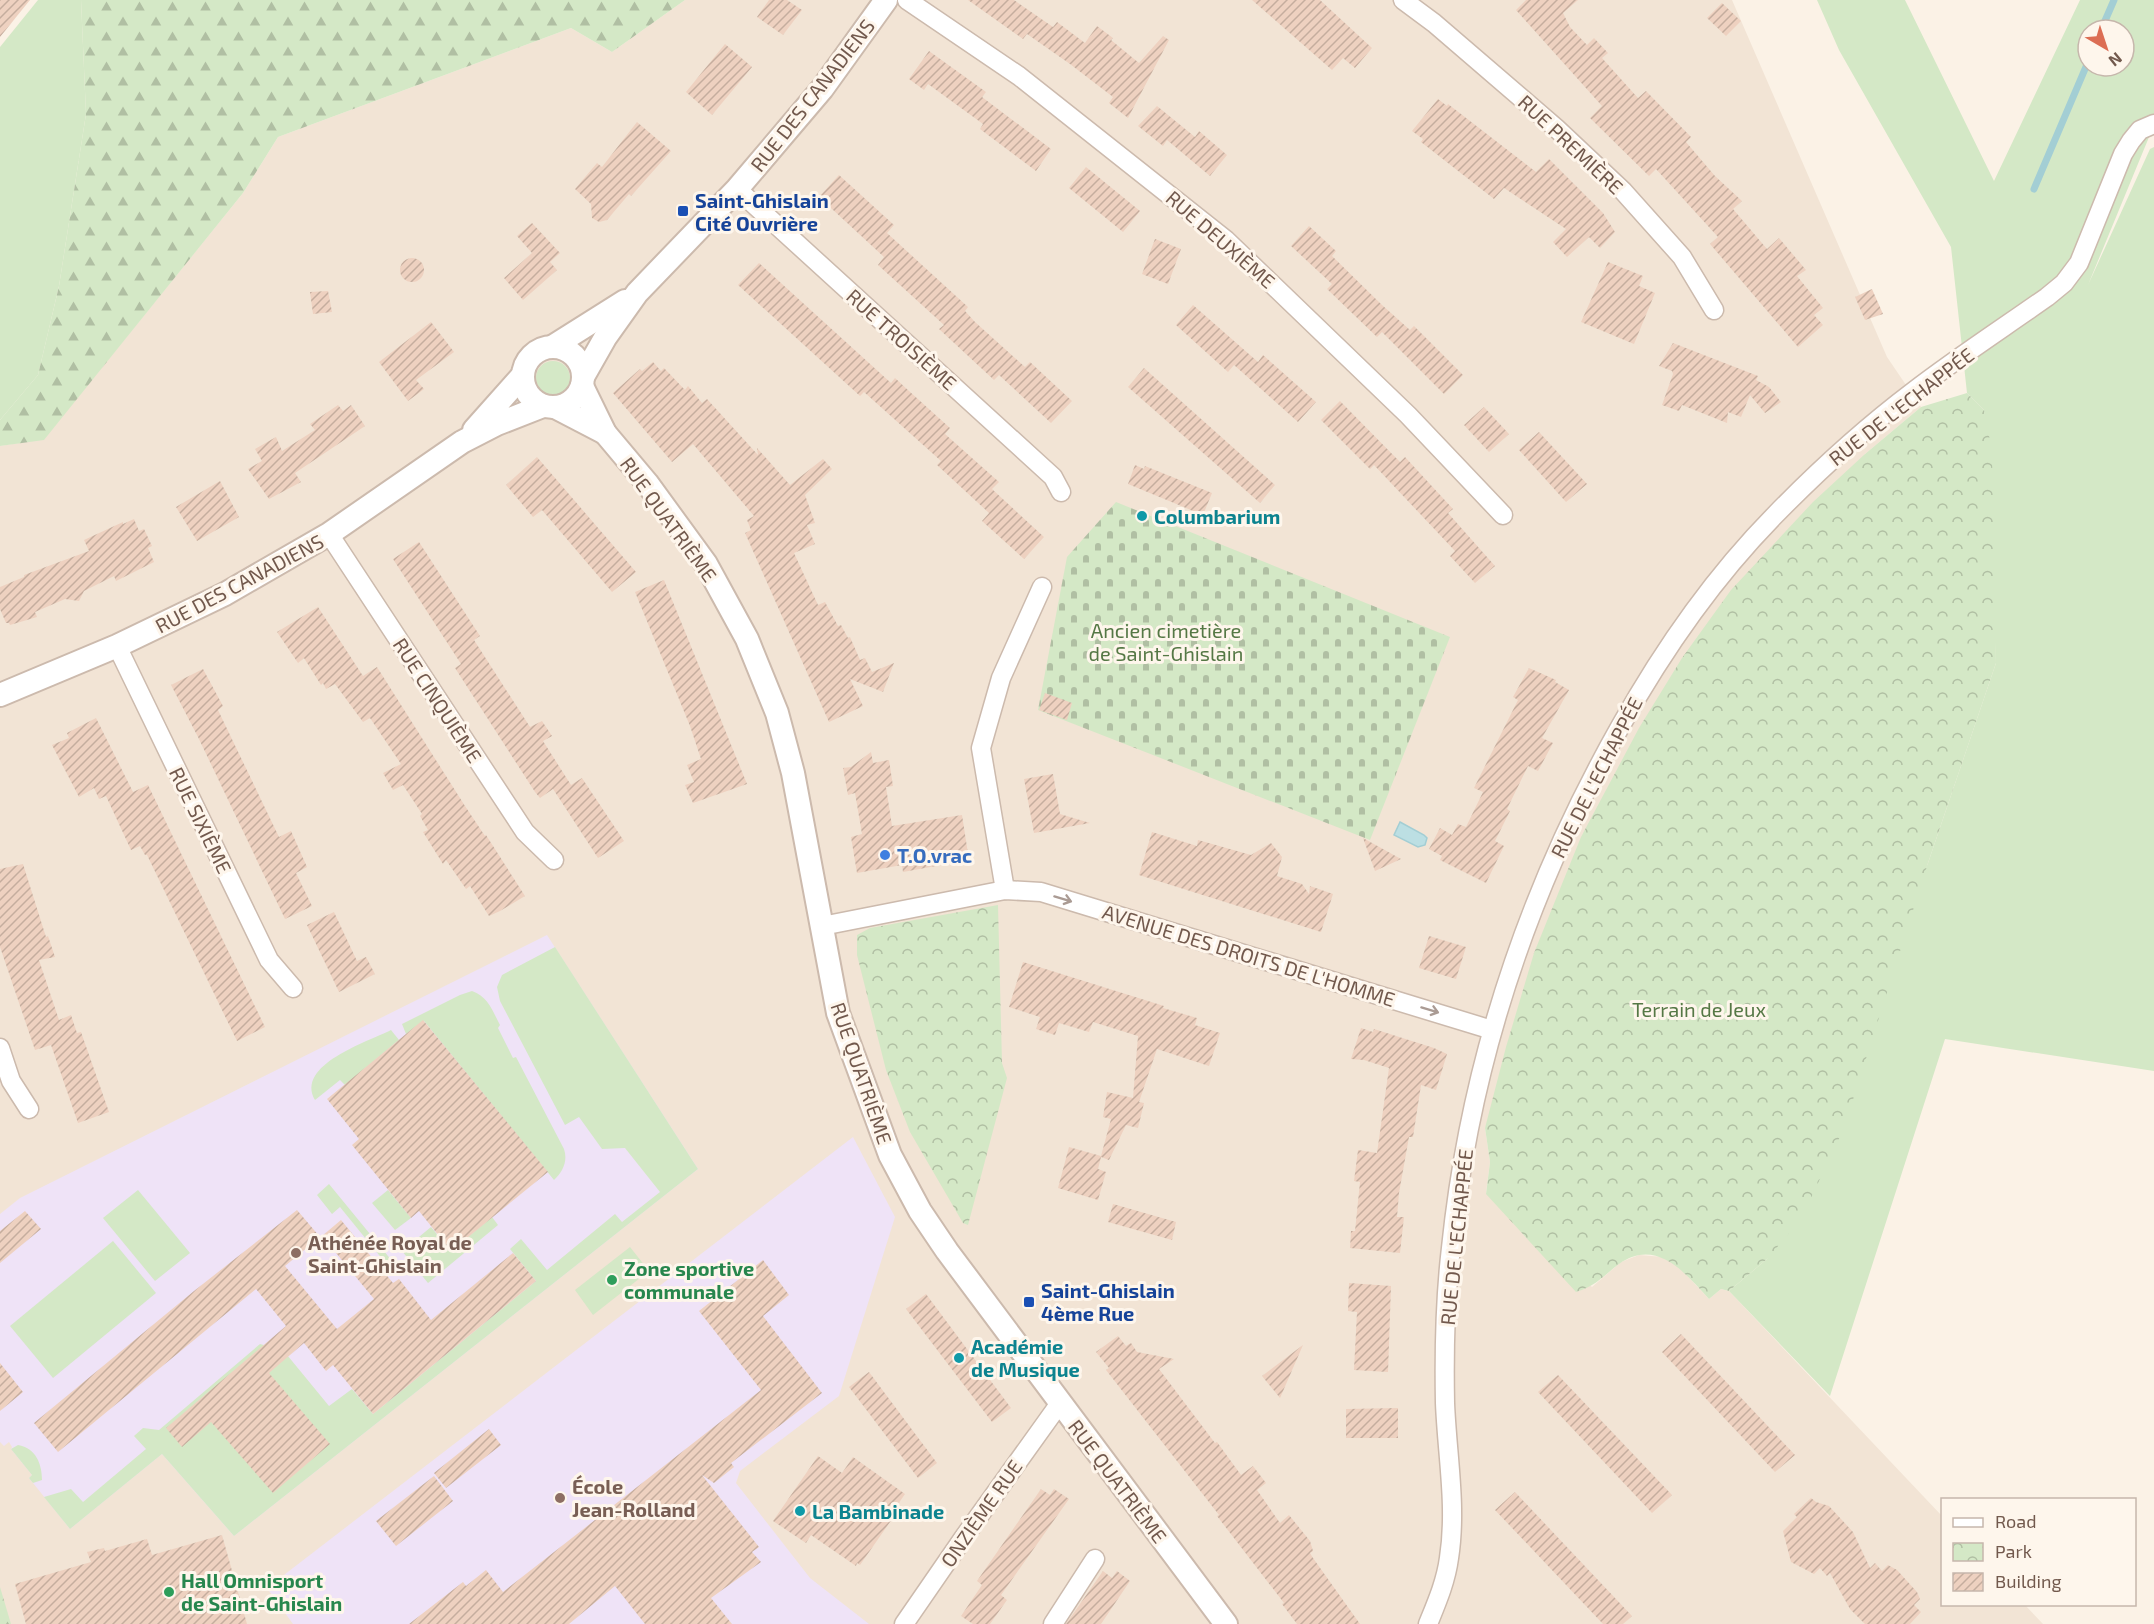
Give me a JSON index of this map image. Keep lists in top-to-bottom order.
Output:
{
  "streets": {
    "street": [
      "RUE DES CANADIENS",
      "RUE PREMIÈRE",
      "RUE DEUXIÈME",
      "RUE TROISIÈME",
      "RUE DE L'ECHAPPÉE",
      "RUE QUATRIÈME",
      "RUE CINQUIÈME",
      "RUE SIXIÈME",
      "AVENUE DES DROITS DE L'HOMME",
      "ONZIÈME RUE"
    ]
  },
  "crossings": [
    ["RUE DES CANADIENS", "RUE TROISIÈME"],
    ["RUE DES CANADIENS", "RUE QUATRIÈME"],
    ["RUE DES CANADIENS", "RUE CINQUIÈME"],
    ["RUE DES CANADIENS", "RUE SIXIÈME"],
    ["RUE DE L'ECHAPPÉE", "AVENUE DES DROITS DE L'HOMME"],
    ["RUE QUATRIÈME", "AVENUE DES DROITS DE L'HOMME"],
    ["RUE QUATRIÈME", "ONZIÈME RUE"]
  ],
  "one_way": ["AVENUE DES DROITS DE L'HOMME"],
  "parks": ["Ancien cimetière de Saint-Ghislain", "Terrain de Jeux"],
  "places": {
    "transit": ["Saint-Ghislain Cité Ouvrière", "Saint-Ghislain 4ème Rue"],
    "other": [
      "Columbarium",
      "T.O.vrac",
      "Athénée Royal de Saint-Ghislain",
      "Zone sportive communale",
      "Académie de Musique",
      "École Jean-Rolland",
      "La Bambinade",
      "Hall Omnisport de Saint-Ghislain"
    ]
  },
  "legend": ["Road", "Park", "Building"],
  "north": "bottom right"
}
